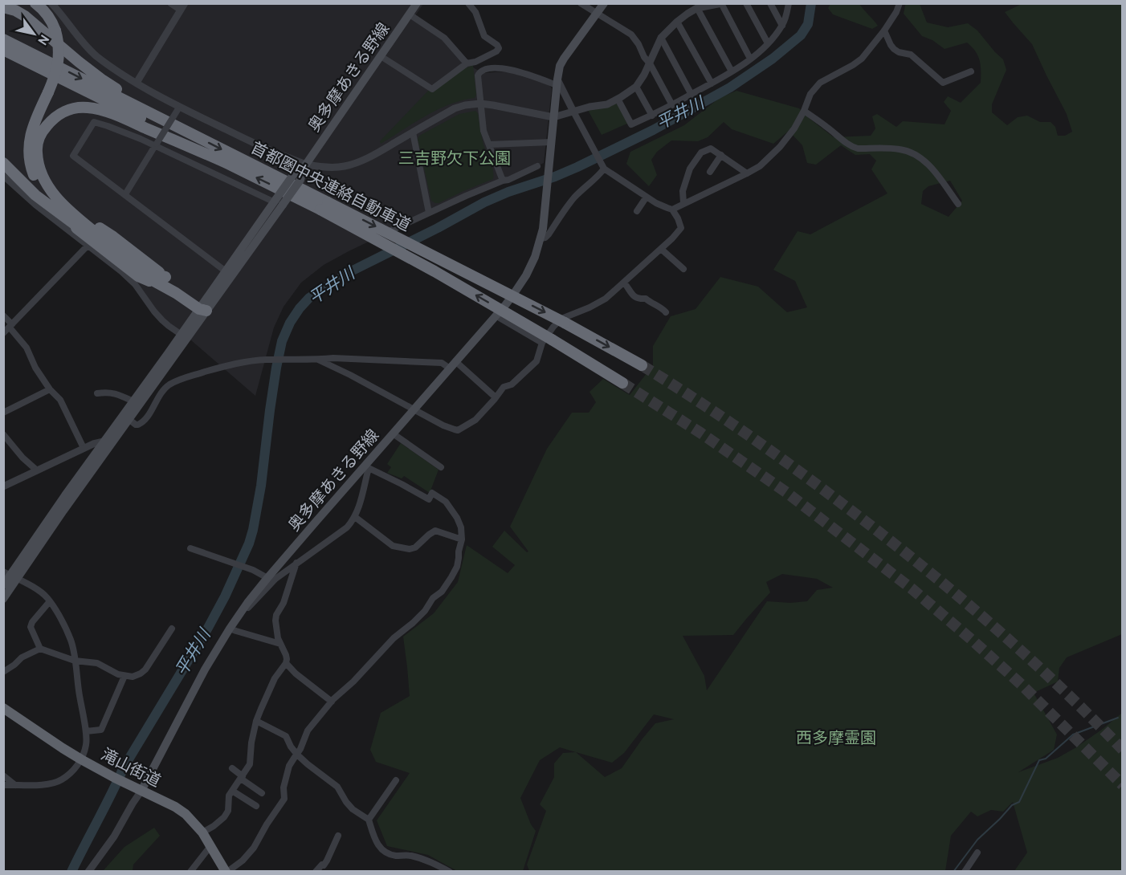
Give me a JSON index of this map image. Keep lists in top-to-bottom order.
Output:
{
  "streets": {
    "highway": ["首都圏中央連絡自動車道", "滝山街道"],
    "main road": ["奥多摩あきる野線"]
  },
  "crossings": [
    ["奥多摩あきる野線", "滝山街道"]
  ],
  "water": ["平井川"],
  "parks": ["三吉野欠下公園", "西多摩霊園"],
  "north": "bottom right"
}
